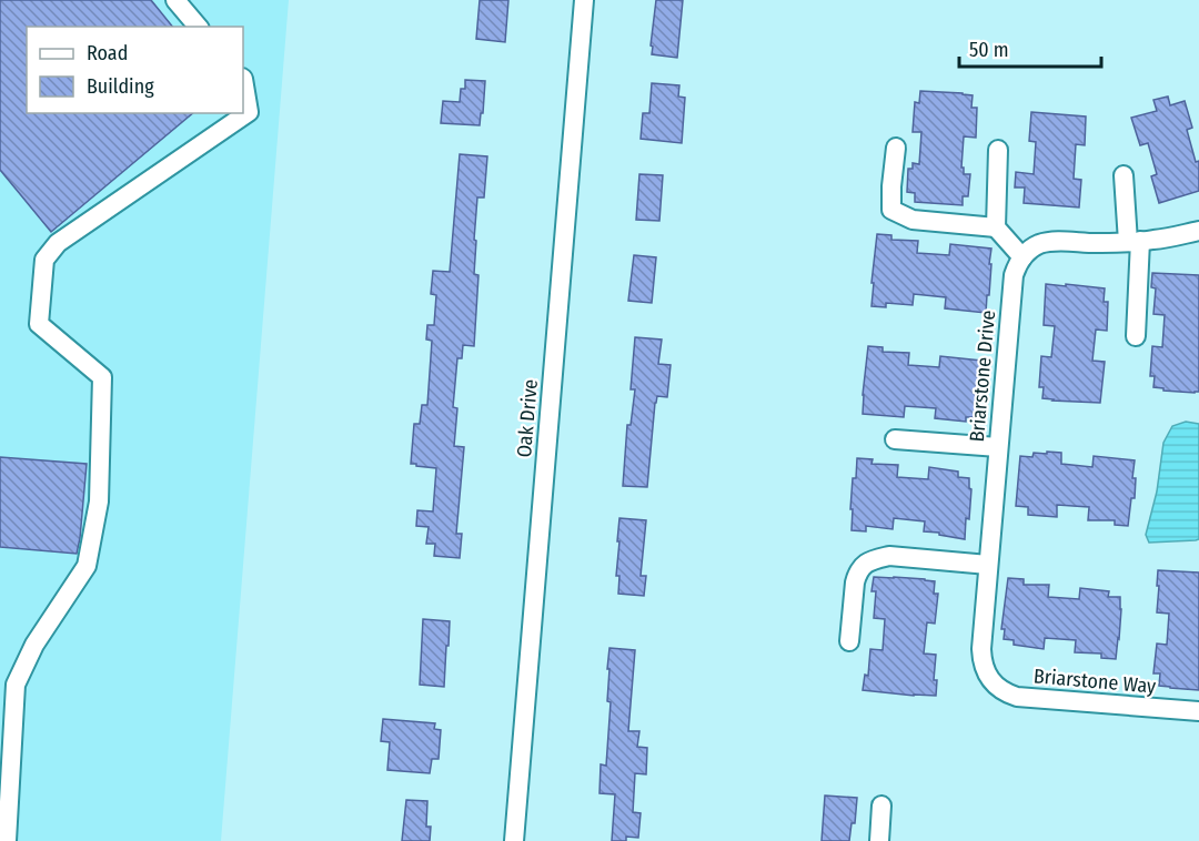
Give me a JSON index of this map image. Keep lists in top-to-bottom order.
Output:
{
  "streets": {
    "street": ["Briarstone Drive", "Oak Drive", "Briarstone Way"]
  },
  "crossings": [
    ["Briarstone Drive", "Briarstone Way"]
  ],
  "legend": ["Road", "Building"],
  "scale_bar": "50 m"
}
